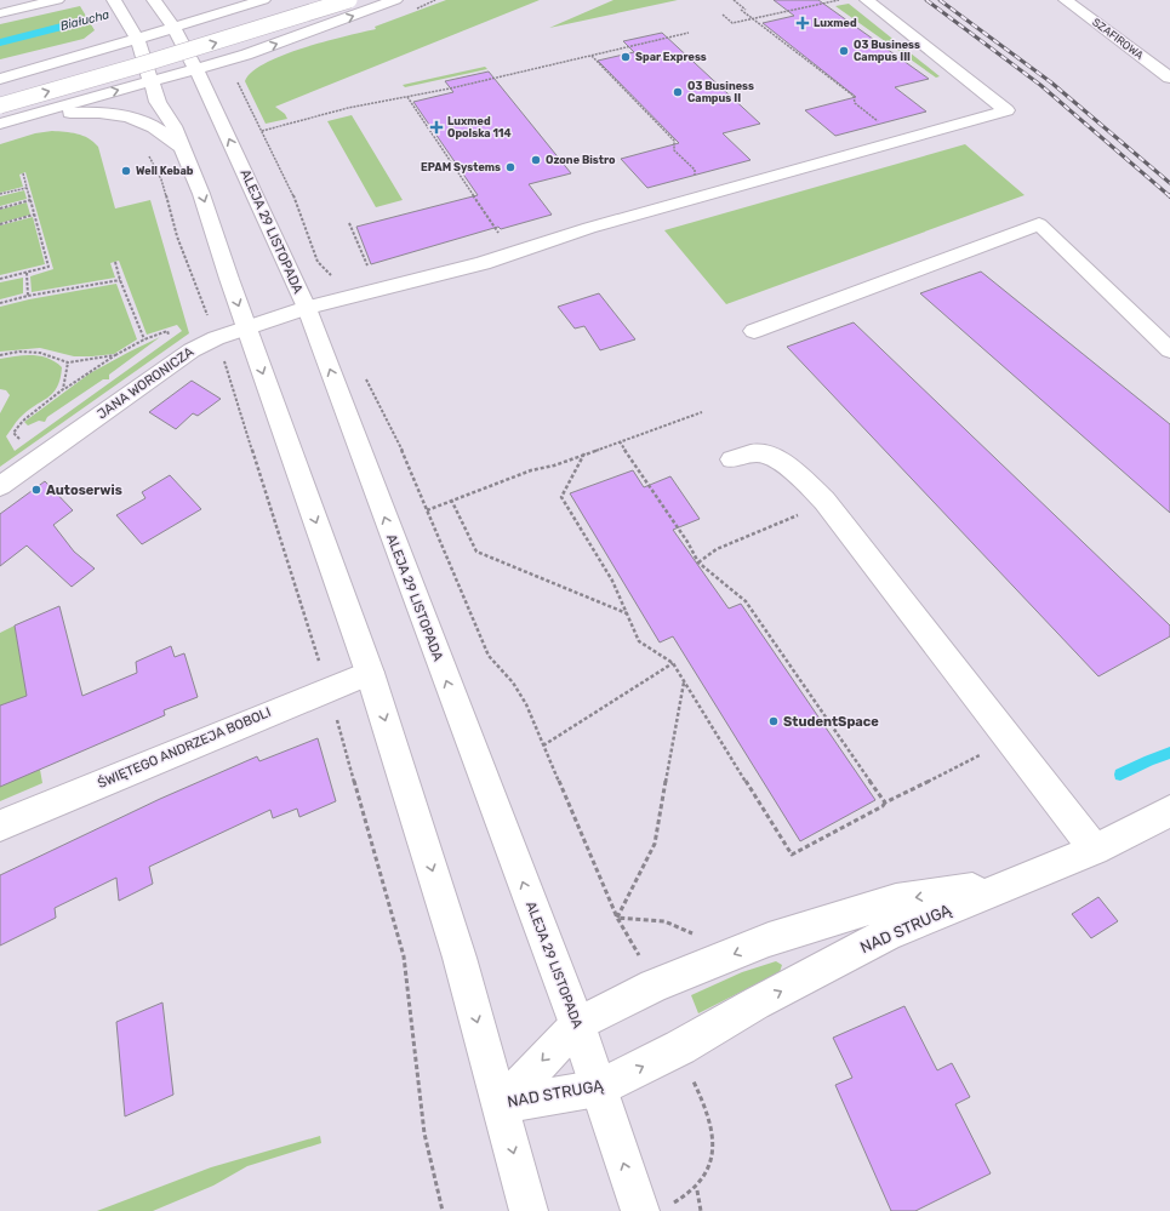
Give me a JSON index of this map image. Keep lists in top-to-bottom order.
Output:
{
  "streets": {
    "main road": [
      "SZAFIROWA",
      "ALEJA 29 LISTOPADA",
      "JANA WORONICZA",
      "ŚWIĘTEGO ANDRZEJA BOBOLI",
      "NAD STRUGĄ"
    ]
  },
  "crossings": [
    ["ALEJA 29 LISTOPADA", "JANA WORONICZA"],
    ["ALEJA 29 LISTOPADA", "NAD STRUGĄ"]
  ],
  "water": ["Białucha"],
  "places": {
    "health": ["Luxmed", "Luxmed Opolska 114"],
    "other": [
      "O3 Business Campus III",
      "Spar Express",
      "O3 Business Campus II",
      "Ozone Bistro",
      "EPAM Systems",
      "Well Kebab",
      "Autoserwis",
      "StudentSpace"
    ]
  }
}
